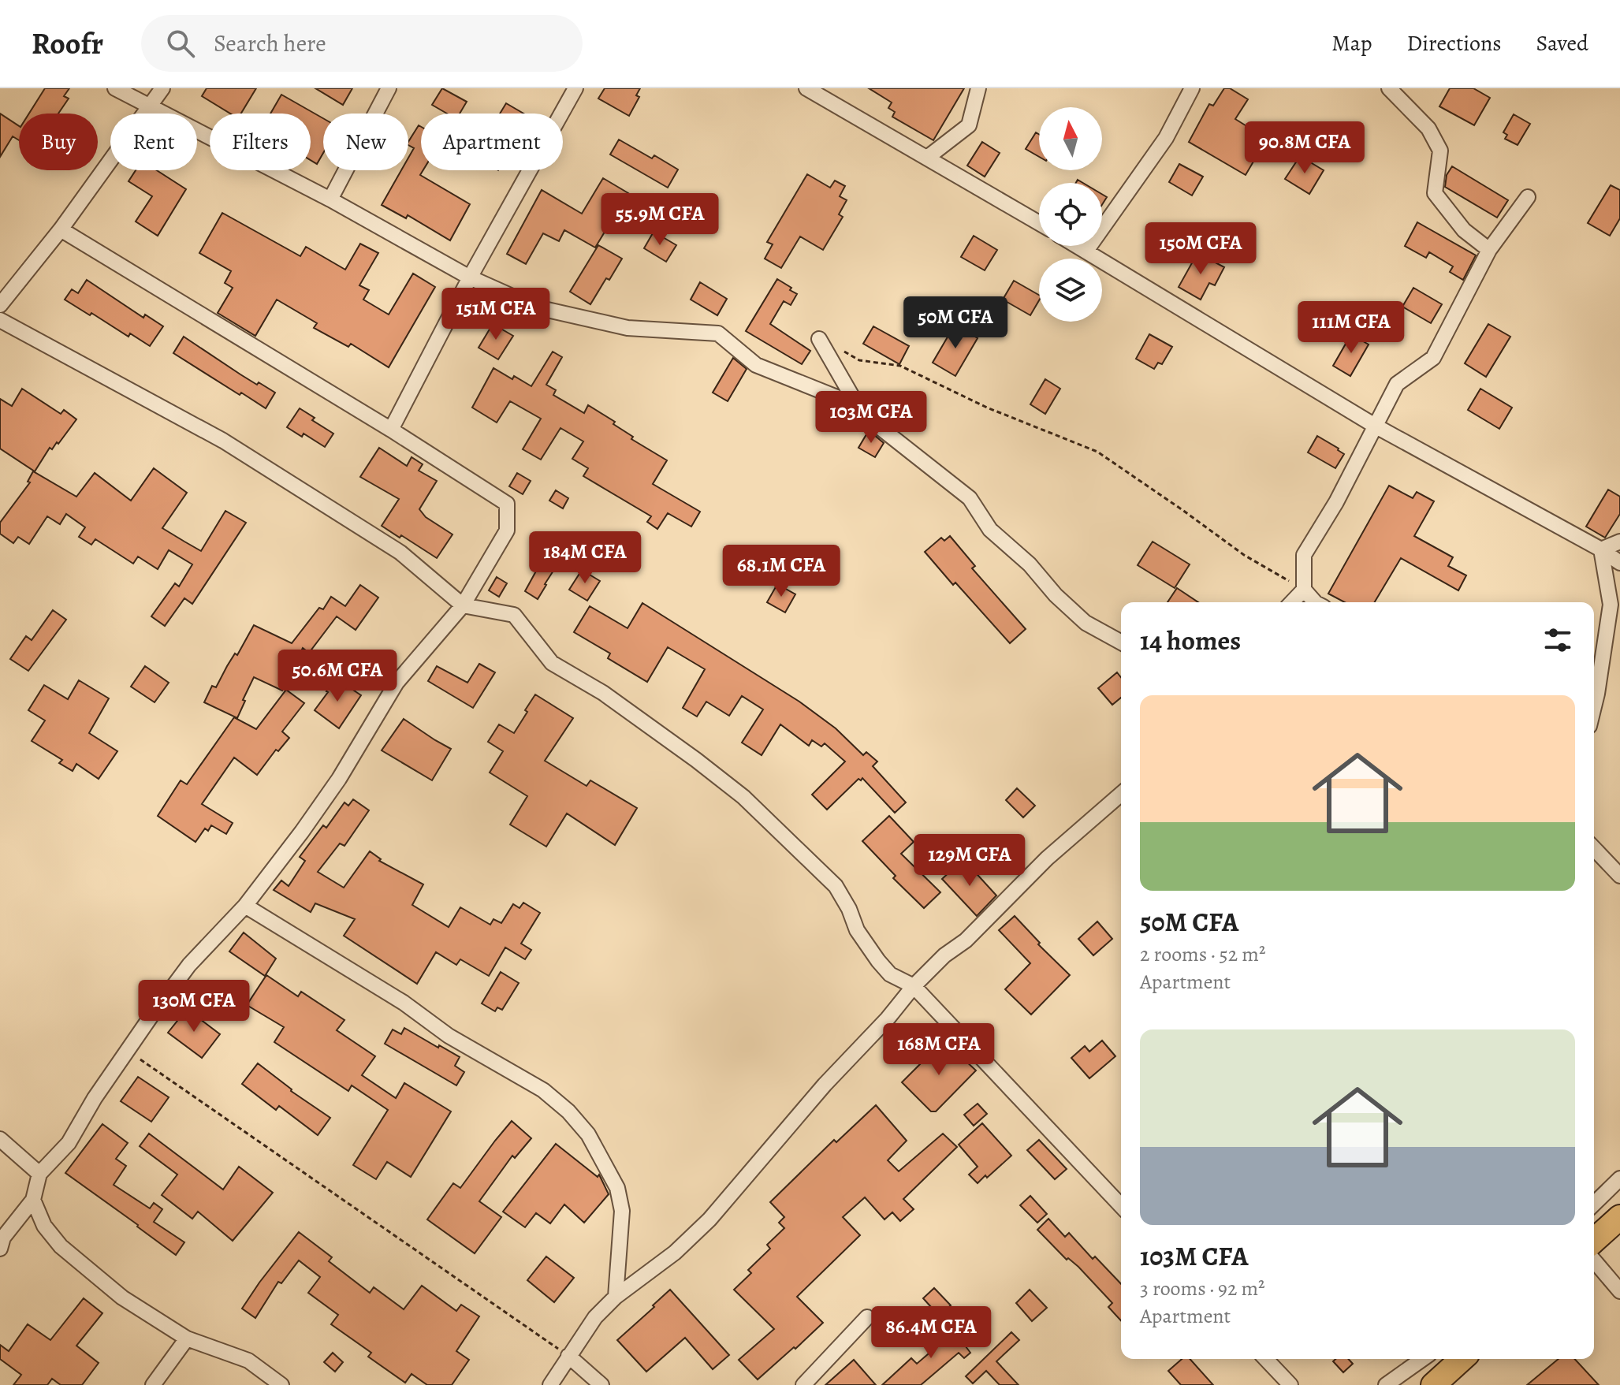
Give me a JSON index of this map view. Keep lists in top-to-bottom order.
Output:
{
  "north": "top",
  "page": {
    "header": "Roofr",
    "search": "Search here",
    "nav": ["Map", "Directions", "Saved"],
    "chip": [
      "Buy",
      "Rent",
      "Filters",
      "New",
      "Apartment"
    ],
    "price": [
      "90.8M CFA",
      "55.9M CFA",
      "150M CFA",
      "151M CFA",
      "50M CFA",
      "111M CFA",
      "103M CFA",
      "184M CFA",
      "68.1M CFA",
      "50.6M CFA",
      "129M CFA",
      "130M CFA",
      "168M CFA",
      "86.4M CFA"
    ],
    "heading": "14 homes",
    "list": [
      {
        "name": "50M CFA",
        "note": "2 rooms · 52 m² · Apartment"
      },
      {
        "name": "103M CFA",
        "note": "3 rooms · 92 m² · Apartment"
      }
    ]
  }
}
